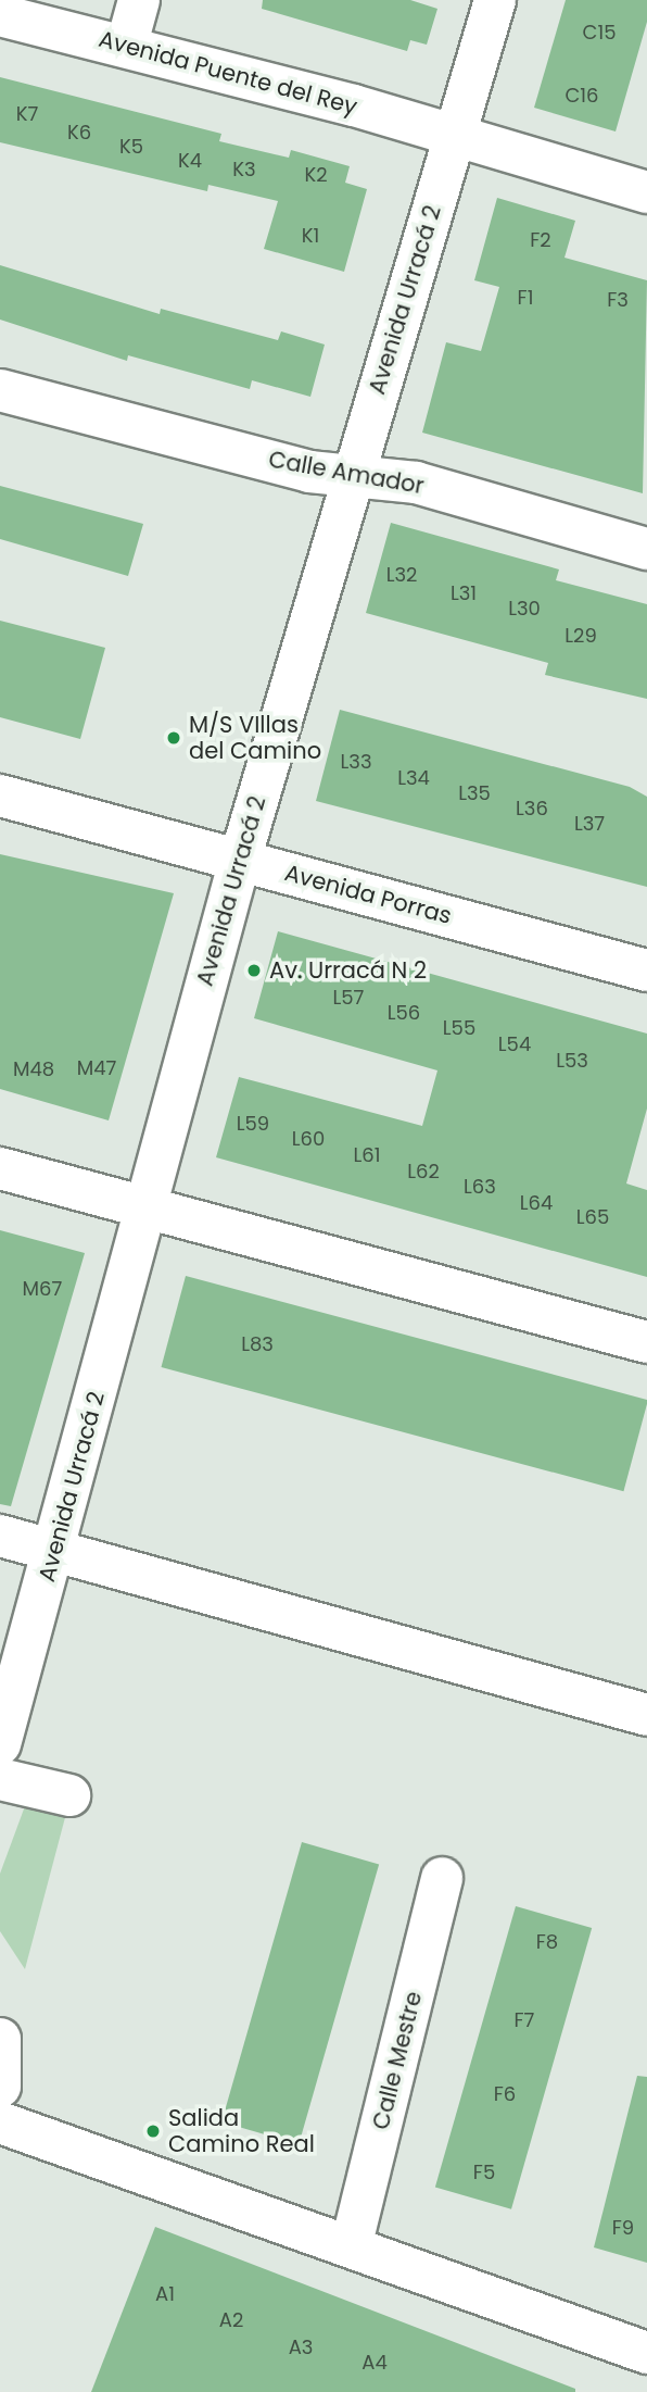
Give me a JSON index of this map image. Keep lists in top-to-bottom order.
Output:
{
  "streets": {
    "street": [
      "Avenida Puente del Rey",
      "Avenida Urracá 2",
      "Calle Amador",
      "Avenida Porras",
      "Calle Mestre"
    ]
  },
  "crossings": [
    ["Avenida Puente del Rey", "Avenida Urracá 2"],
    ["Avenida Urracá 2", "Calle Amador"],
    ["Avenida Urracá 2", "Avenida Porras"]
  ],
  "places": ["M/S VIllas del Camino", "Av. Urracá N 2", "Salida Camino Real"],
  "house_numbers": [
    "C15",
    "C16",
    "K7",
    "K6",
    "K5",
    "K4",
    "K3",
    "K2",
    "K1",
    "F2",
    "F1",
    "F3",
    "L32",
    "L31",
    "L30",
    "L29",
    "L33",
    "L34",
    "L35",
    "L36",
    "L37",
    "L57",
    "L56",
    "L55",
    "L54",
    "L53",
    "M47",
    "M48",
    "L59",
    "L60",
    "L61",
    "L62",
    "L63",
    "L64",
    "L65",
    "M67",
    "L83",
    "F8",
    "F7",
    "F6",
    "F5",
    "F9",
    "A1",
    "A2",
    "A3",
    "A4"
  ]
}
